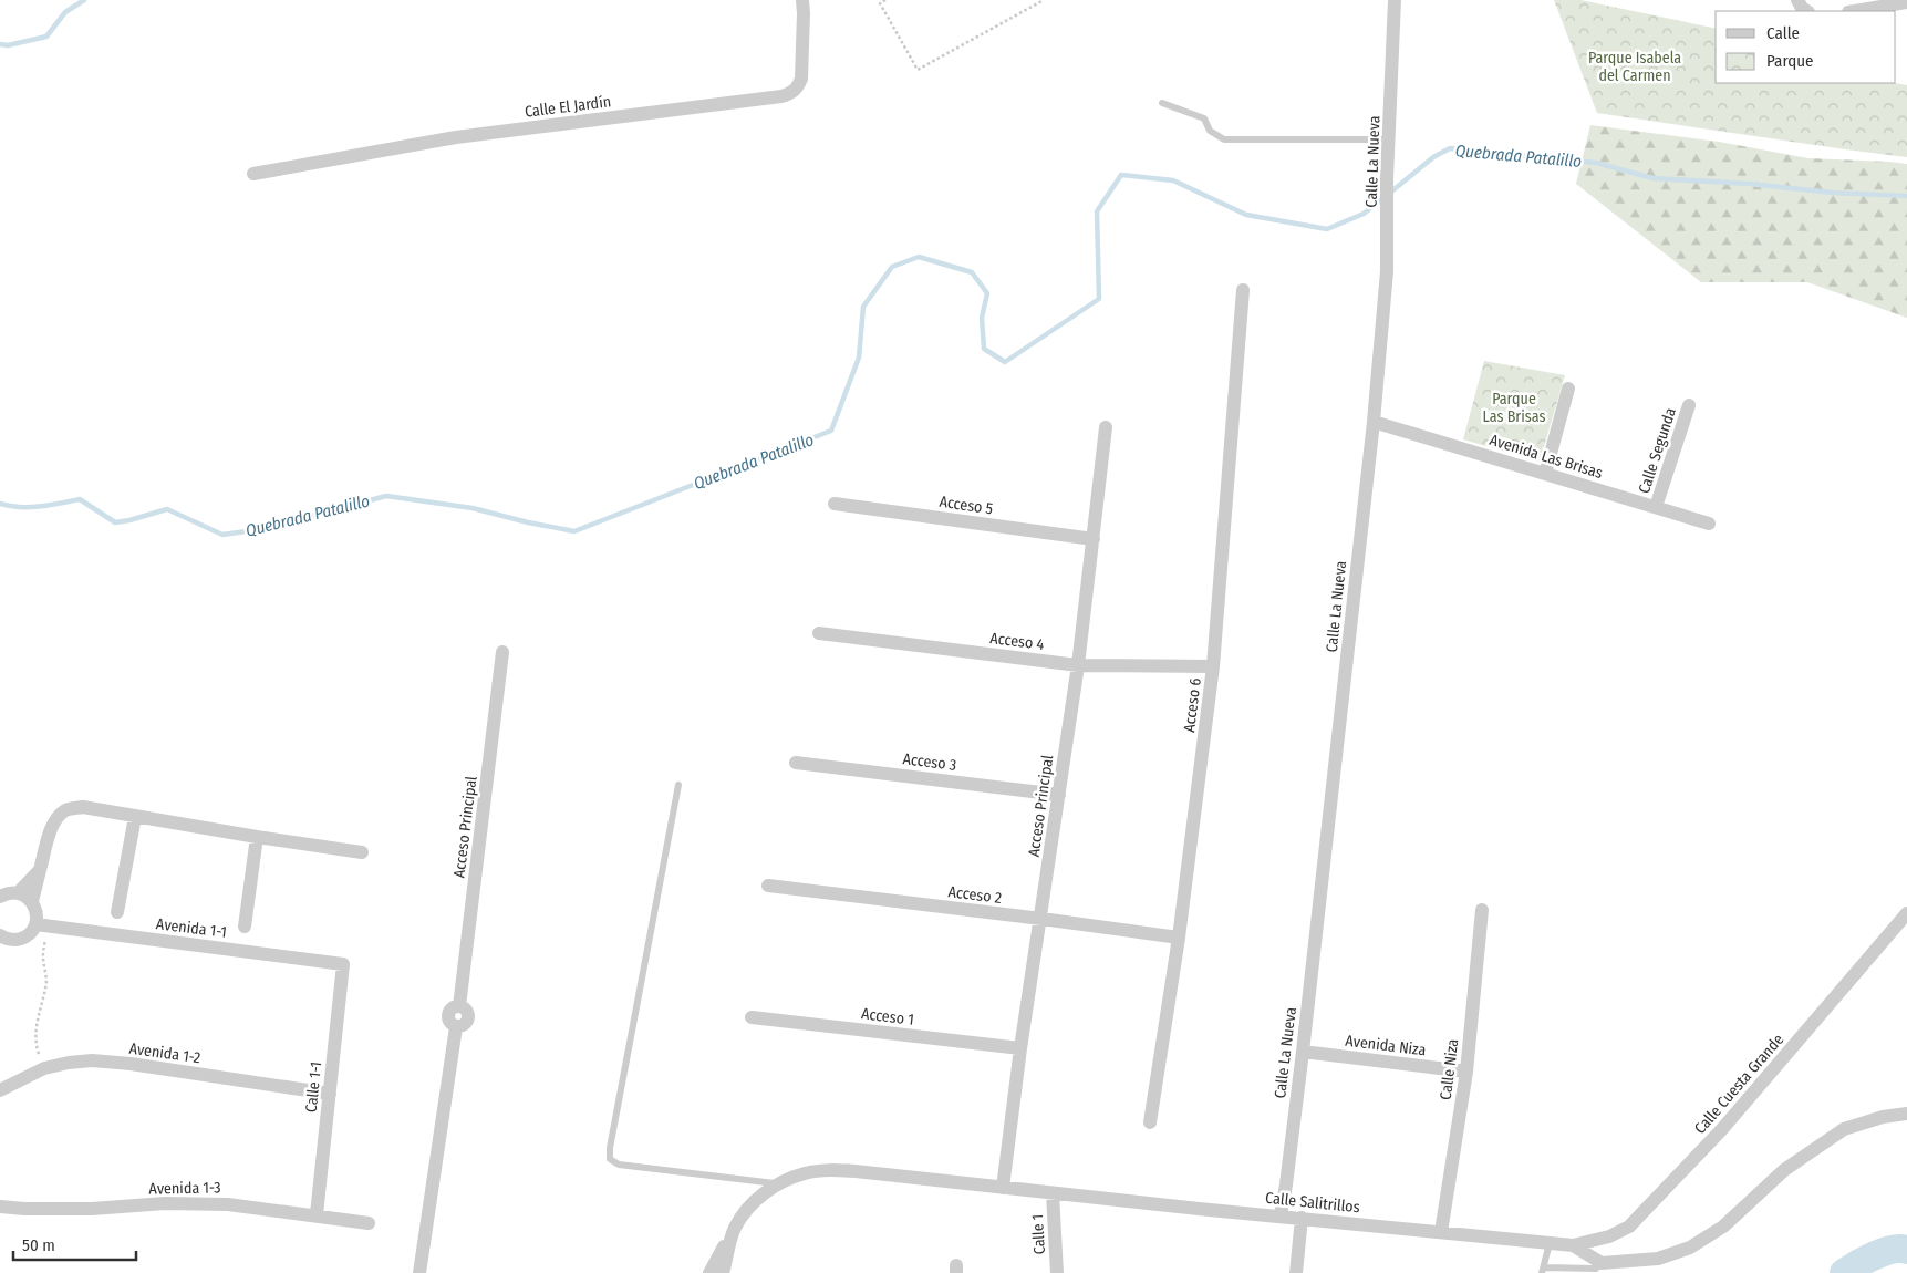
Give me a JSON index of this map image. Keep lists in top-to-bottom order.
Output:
{
  "streets": {
    "street": [
      "Calle El Jardín",
      "Calle La Nueva",
      "Calle Segunda",
      "Avenida Las Brisas",
      "Acceso 5",
      "Acceso 4",
      "Acceso 6",
      "Acceso 3",
      "Acceso Principal",
      "Acceso 2",
      "Avenida 1-1",
      "Acceso 1",
      "Avenida Niza",
      "Avenida 1-2",
      "Calle Niza",
      "Calle Cuesta Grande",
      "Calle 1-1",
      "Avenida 1-3",
      "Calle Salitrillos",
      "Calle 1"
    ]
  },
  "crossings": [
    ["Calle La Nueva", "Avenida Las Brisas"],
    ["Calle La Nueva", "Avenida Niza"],
    ["Calle La Nueva", "Calle Salitrillos"],
    ["Calle Segunda", "Avenida Las Brisas"],
    ["Acceso 5", "Acceso Principal"],
    ["Acceso 4", "Acceso 6"],
    ["Acceso 4", "Acceso Principal"],
    ["Acceso 6", "Acceso 2"],
    ["Acceso 3", "Acceso Principal"],
    ["Acceso Principal", "Acceso 2"],
    ["Acceso Principal", "Acceso 1"],
    ["Acceso Principal", "Calle Salitrillos"],
    ["Avenida 1-1", "Calle 1-1"],
    ["Avenida Niza", "Calle Niza"],
    ["Avenida 1-2", "Calle 1-1"],
    ["Calle Niza", "Calle Salitrillos"],
    ["Calle Cuesta Grande", "Calle Salitrillos"],
    ["Calle 1-1", "Avenida 1-3"],
    ["Calle Salitrillos", "Calle 1"]
  ],
  "water": ["Quebrada Patalillo"],
  "parks": ["Parque Isabela del Carmen", "Parque Las Brisas"],
  "legend": ["Calle", "Parque"],
  "scale_bar": "50 m"
}
